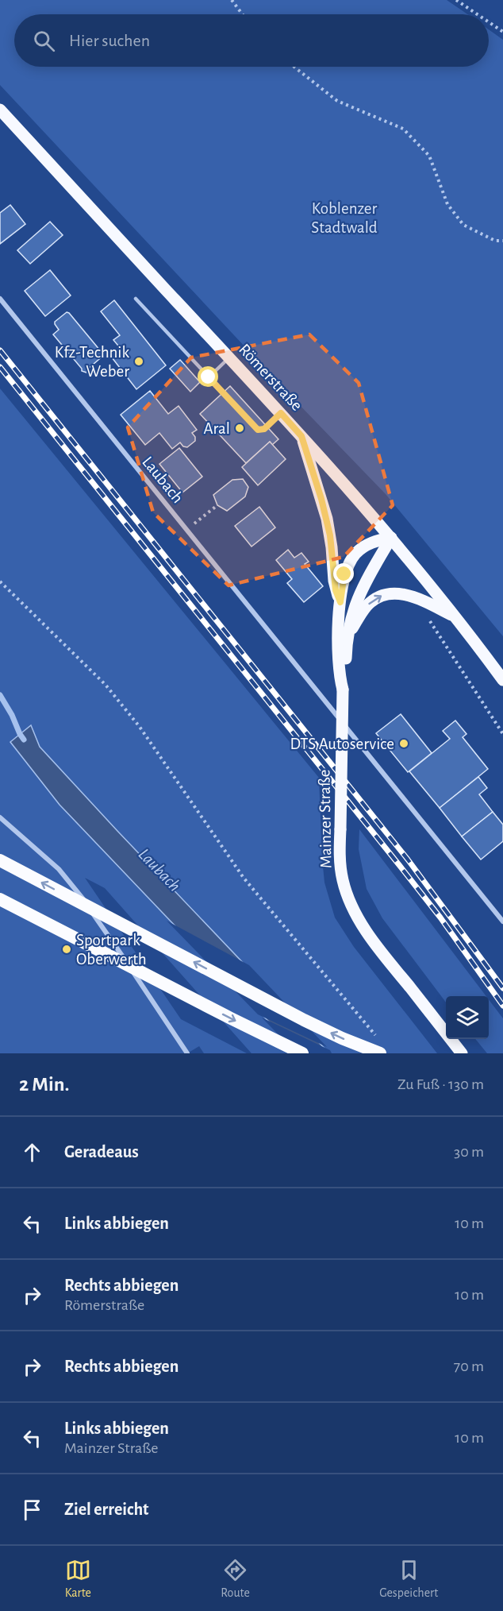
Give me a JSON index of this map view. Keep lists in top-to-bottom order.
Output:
{
  "streets": {
    "main road": ["Römerstraße", "Mainzer Straße"],
    "street": ["Laubach"]
  },
  "crossings": [
    ["Römerstraße", "Mainzer Straße"]
  ],
  "water": ["Laubach"],
  "parks": ["Koblenzer Stadtwald"],
  "places": [
    "Kfz-Technik Weber",
    "Aral",
    "DTS Autoservice",
    "Sportpark Oberwerth"
  ],
  "page": {
    "search": "Hier suchen",
    "heading": ["2 Min.", "Zu Fuß · 130 m"],
    "list": [
      ["Geradeaus", "30 m"],
      ["Links abbiegen", "10 m"],
      ["Rechts abbiegen", "Römerstraße", "10 m"],
      ["Rechts abbiegen", "70 m"],
      ["Links abbiegen", "Mainzer Straße", "10 m"],
      "Ziel erreicht"
    ],
    "nav": ["Karte", "Route", "Gespeichert"]
  }
}
